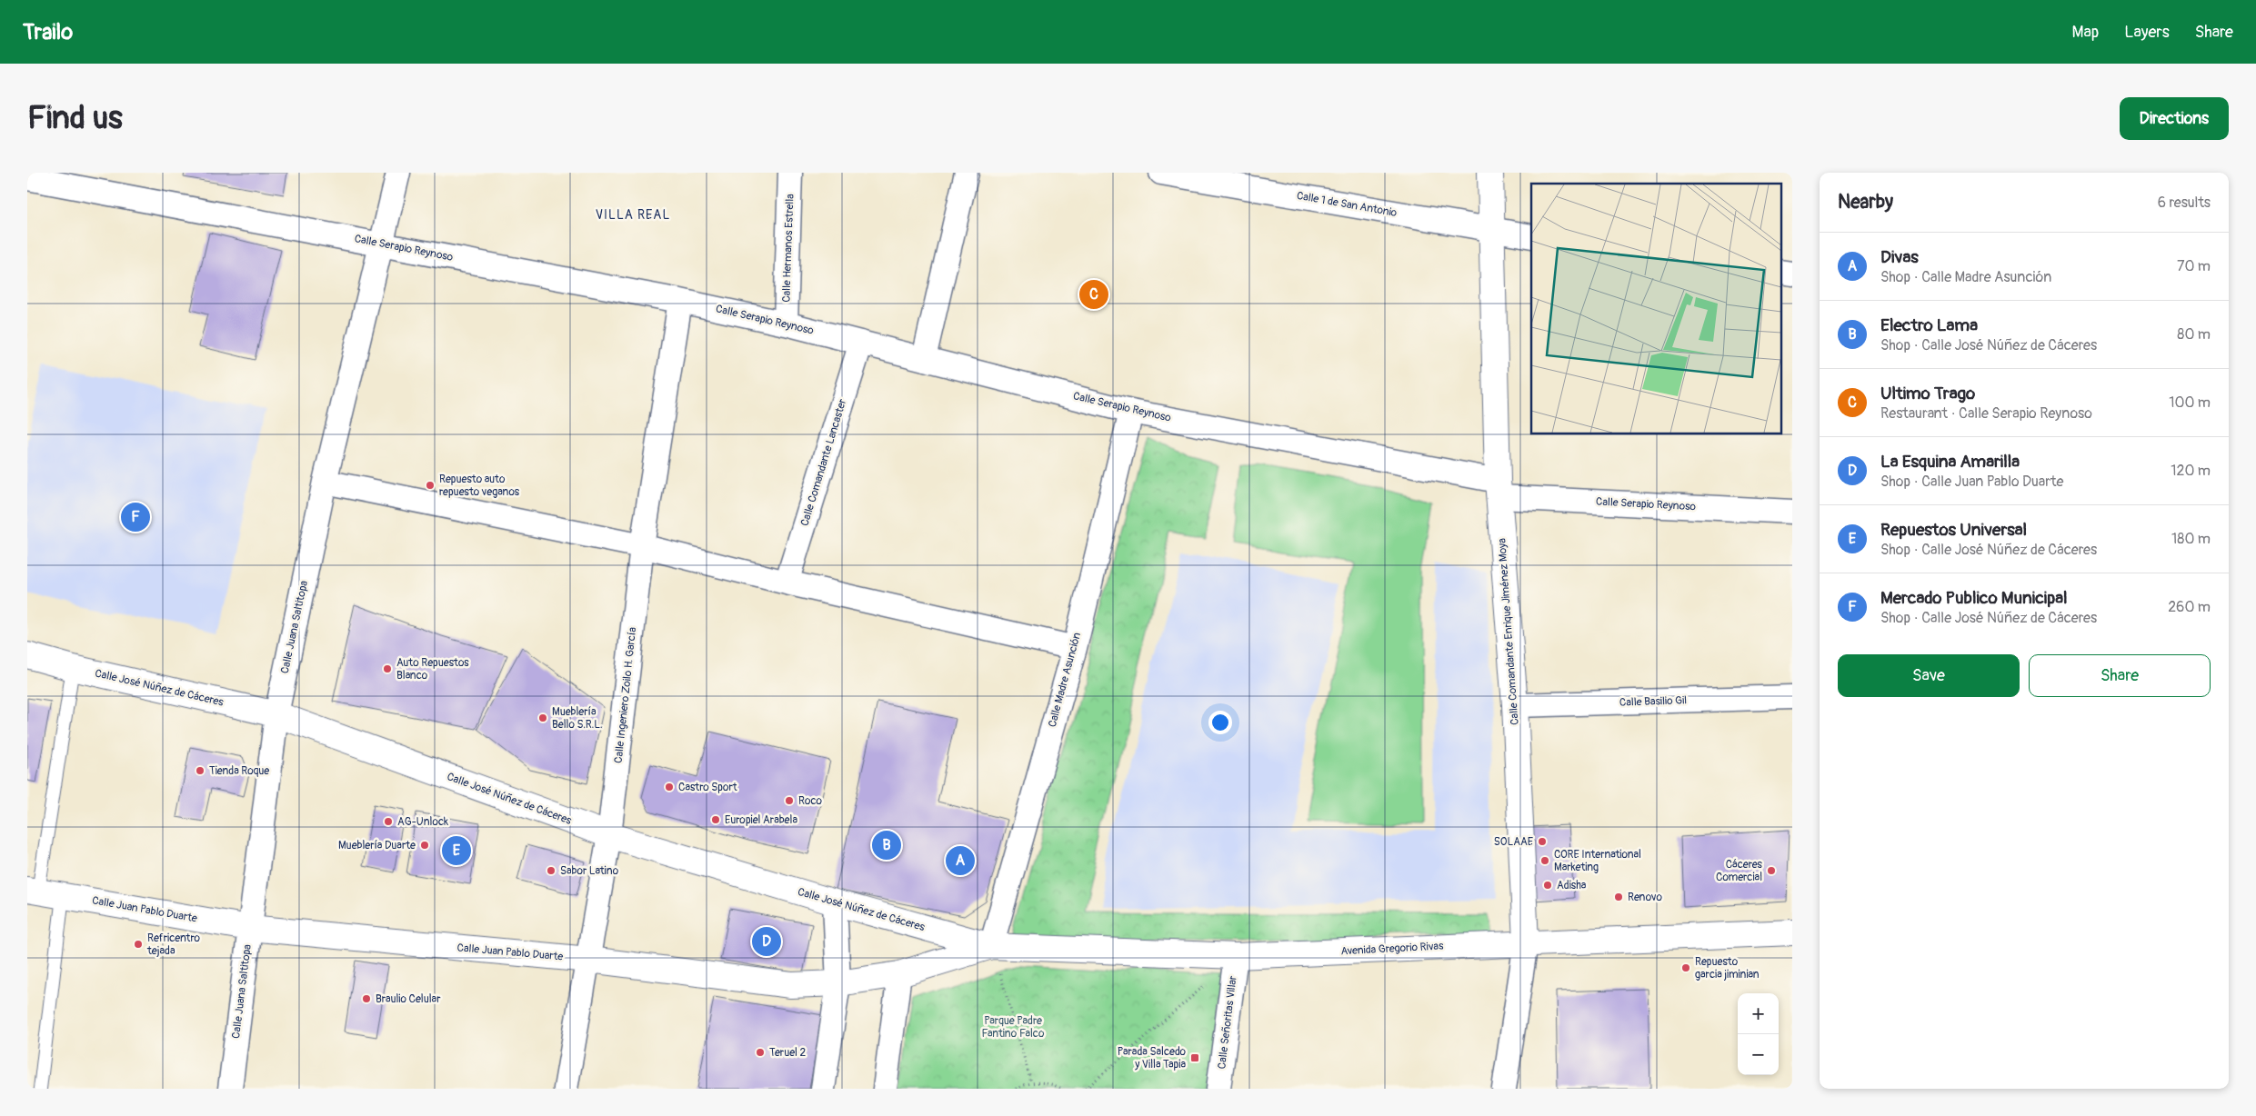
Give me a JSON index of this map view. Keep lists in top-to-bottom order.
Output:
{
  "streets": {
    "main road": [
      "Calle Comandante Enrique Jiménez Moya",
      "Calle José Núñez de Cáceres",
      "Calle Juan Pablo Duarte",
      "Avenida Gregorio Rivas"
    ],
    "street": [
      "Calle 1 de San Antonio",
      "Calle Serapio Reynoso",
      "Calle Hermanos Estrella",
      "Calle Comandante Lancaster",
      "Calle Juana Saltitopa",
      "Calle Madre Asunción",
      "Calle Ingeniero Zoilo H. García",
      "Calle Basilio Gil",
      "Calle Señoritas Villar"
    ]
  },
  "crossings": [
    ["Calle 1 de San Antonio", "Calle Comandante Enrique Jiménez Moya"],
    ["Calle Serapio Reynoso", "Calle Hermanos Estrella"],
    ["Calle Serapio Reynoso", "Calle Comandante Lancaster"],
    ["Calle Serapio Reynoso", "Calle Juana Saltitopa"],
    ["Calle Serapio Reynoso", "Calle Comandante Enrique Jiménez Moya"],
    ["Calle Serapio Reynoso", "Calle Madre Asunción"],
    ["Calle Serapio Reynoso", "Calle Ingeniero Zoilo H. García"],
    ["Calle Juana Saltitopa", "Calle José Núñez de Cáceres"],
    ["Calle Juana Saltitopa", "Calle Juan Pablo Duarte"],
    ["Calle Comandante Enrique Jiménez Moya", "Calle Basilio Gil"],
    ["Calle Comandante Enrique Jiménez Moya", "Avenida Gregorio Rivas"],
    ["Calle Madre Asunción", "Calle José Núñez de Cáceres"],
    ["Calle Madre Asunción", "Calle Juan Pablo Duarte"],
    ["Calle Madre Asunción", "Avenida Gregorio Rivas"],
    ["Calle José Núñez de Cáceres", "Calle Ingeniero Zoilo H. García"],
    ["Calle José Núñez de Cáceres", "Calle Juan Pablo Duarte"],
    ["Calle José Núñez de Cáceres", "Avenida Gregorio Rivas"],
    ["Calle Ingeniero Zoilo H. García", "Calle Juan Pablo Duarte"],
    ["Calle Juan Pablo Duarte", "Avenida Gregorio Rivas"],
    ["Avenida Gregorio Rivas", "Calle Señoritas Villar"]
  ],
  "districts": ["VILLA REAL"],
  "parks": ["Parque Padre Fantino Falco"],
  "places": {
    "other": [
      "Repuesto auto repuesto veganos",
      "Auto Repuestos Blanco",
      "Mueblería Bello S.R.L.",
      "Tienda Roque",
      "Castro Sport",
      "Roco",
      "Europiel Arabela",
      "AG-Unlock",
      "SOLAAE",
      "Mueblería Duarte",
      "CORE International Marketing",
      "Sabor Latino",
      "Cáceres Comercial",
      "Adisha",
      "Renovo",
      "Refricentro tejada",
      "Repuesto garcia jiminian",
      "Braulio Celular",
      "Teruel 2"
    ],
    "transit": ["Parada Salcedo y Villa Tapia"]
  },
  "page": {
    "header": "Trailo",
    "nav": ["Map", "Layers", "Share"],
    "buttons": [
      "Directions",
      ["Save", "Share"]
    ],
    "title": "Find us",
    "heading": ["Nearby", "6 results"],
    "list": [
      {
        "mark": "A",
        "name": "Divas",
        "note": "Shop · Calle Madre Asunción",
        "value": "70 m"
      },
      {
        "mark": "B",
        "name": "Electro Lama",
        "note": "Shop · Calle José Núñez de Cáceres",
        "value": "80 m"
      },
      {
        "mark": "C",
        "name": "Ultimo Trago",
        "note": "Restaurant · Calle Serapio Reynoso",
        "value": "100 m"
      },
      {
        "mark": "D",
        "name": "La Esquina Amarilla",
        "note": "Shop · Calle Juan Pablo Duarte",
        "value": "120 m"
      },
      {
        "mark": "E",
        "name": "Repuestos Universal",
        "note": "Shop · Calle José Núñez de Cáceres",
        "value": "180 m"
      },
      {
        "mark": "F",
        "name": "Mercado Publico Municipal",
        "note": "Shop · Calle José Núñez de Cáceres",
        "value": "260 m"
      }
    ],
    "pins": [
      "C",
      "F",
      "B",
      "E",
      "A",
      "D"
    ],
    "map_buttons": ["+", "−"]
  }
}
